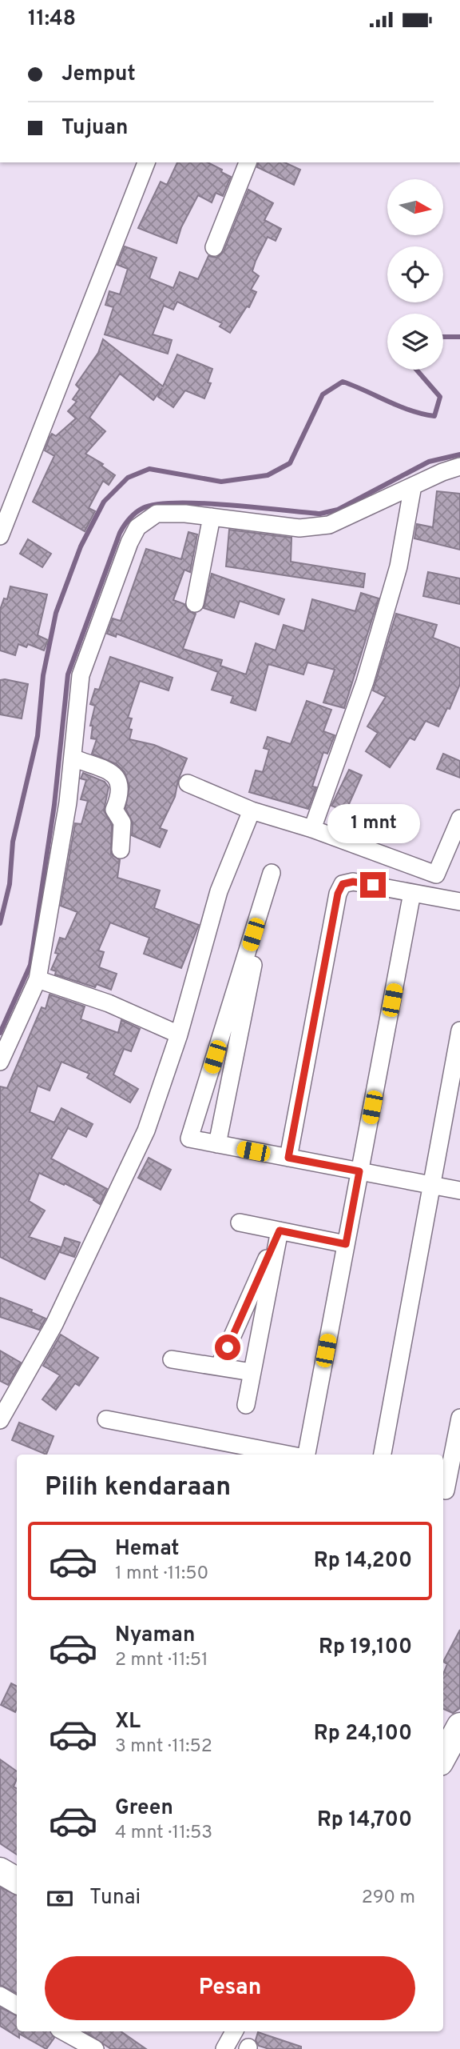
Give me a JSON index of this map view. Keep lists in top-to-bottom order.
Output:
{
  "north": "right",
  "page": {
    "status": "11:48",
    "banner": ["Jemput", "Tujuan"],
    "bubble": "1 mnt",
    "heading": "Pilih kendaraan",
    "list": [
      {
        "name": "Hemat",
        "note": "1 mnt · 11:50",
        "value": "Rp 14,200"
      },
      {
        "name": "Nyaman",
        "note": "2 mnt · 11:51",
        "value": "Rp 19,100"
      },
      {
        "name": "XL",
        "note": "3 mnt · 11:52",
        "value": "Rp 24,100"
      },
      {
        "name": "Green",
        "note": "4 mnt · 11:53",
        "value": "Rp 14,700"
      }
    ],
    "pay": ["Tunai", "290 m"],
    "buttons": "Pesan"
  }
}
